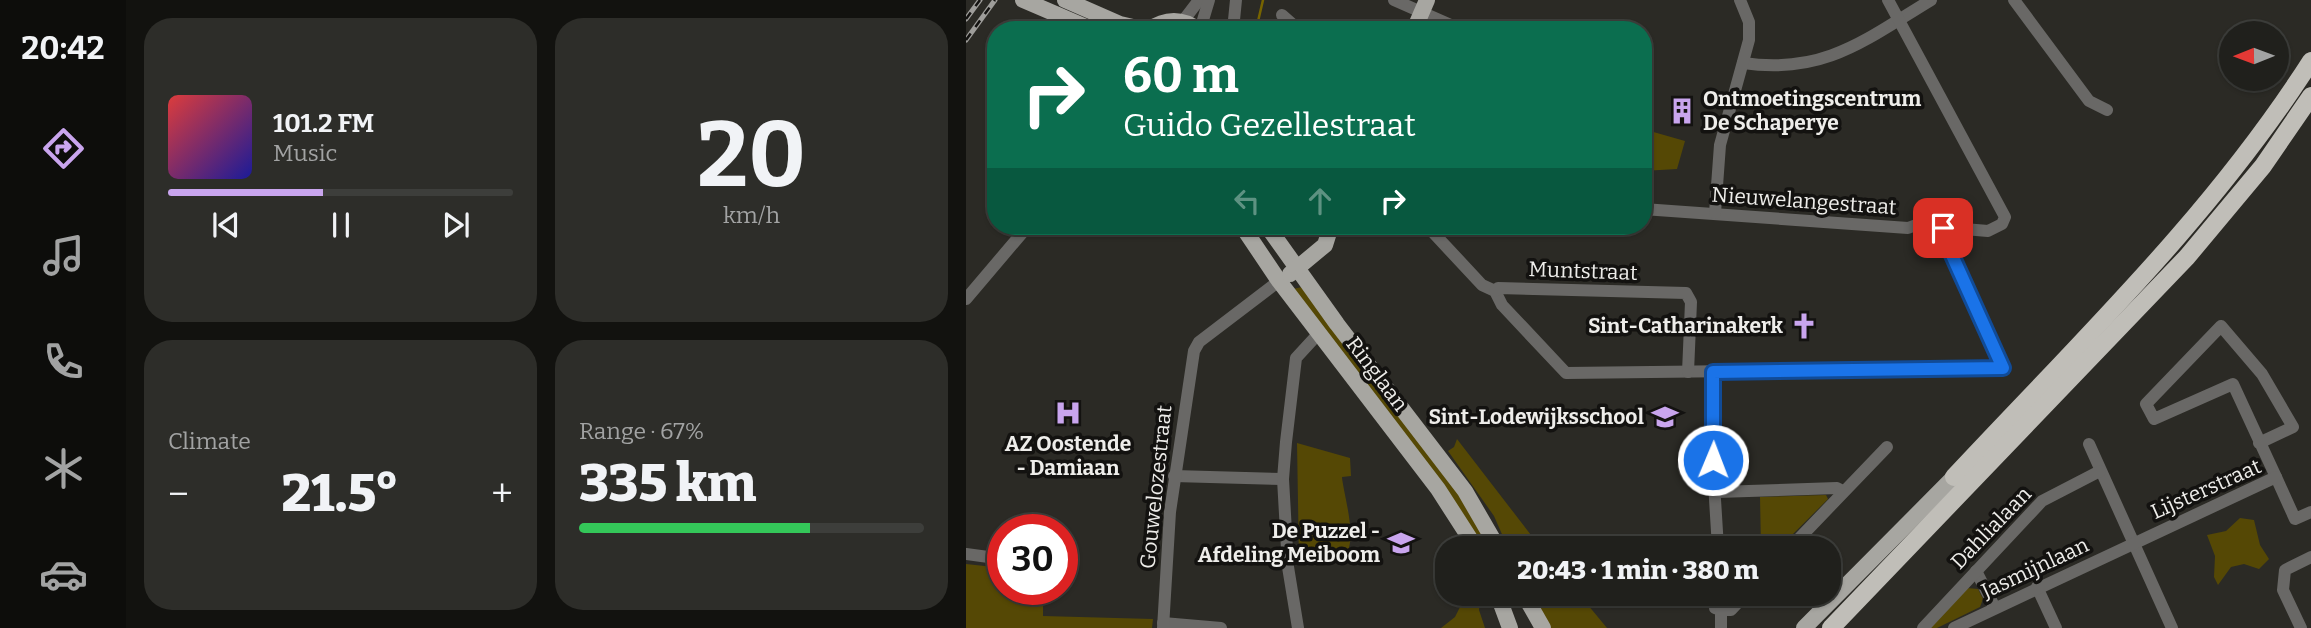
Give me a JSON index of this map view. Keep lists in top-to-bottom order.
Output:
{
  "streets": {
    "main road": ["Ringlaan"],
    "street": [
      "Nieuwelangestraat",
      "Muntstraat",
      "Gouwelozestraat",
      "Lijsterstraat",
      "Dahlialaan",
      "Jasmijnlaan"
    ]
  },
  "crossings": [
    ["Ringlaan", "Gouwelozestraat"],
    ["Lijsterstraat", "Jasmijnlaan"]
  ],
  "places": {
    "building": ["Ontmoetingscentrum De Schaperye"],
    "church": ["Sint-Catharinakerk"],
    "hospital": ["AZ Oostende - Damiaan"],
    "school or university": ["Sint-Lodewijksschool", "De Puzzel - Afdeling Meiboom"]
  },
  "north": "left",
  "page": {
    "tabs": "20:42",
    "tile": [
      ["20", "km/h"],
      "Climate",
      ["Range · 67%", "335 km"]
    ],
    "turn": ["60 m", "Guido Gezellestraat"],
    "song": ["101.2 FM", "Music"],
    "heat": ["−", "21.5°", "+"],
    "limit": "30",
    "trip": "20:43 · 1 min · 380 m"
  }
}
